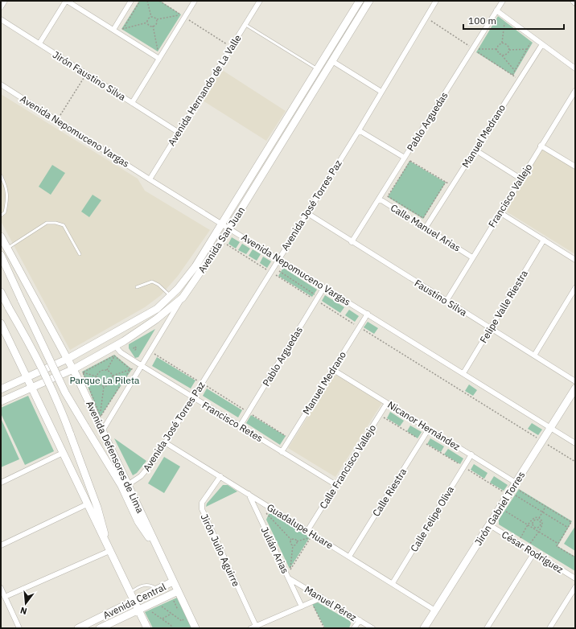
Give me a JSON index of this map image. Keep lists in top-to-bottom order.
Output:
{
  "streets": {
    "main road": [
      "Avenida San Juan",
      "Avenida Defensores de Lima",
      "Jirón Gabriel Torres",
      "Avenida Central"
    ],
    "street": [
      "Jirón Faustino Silva",
      "Avenida Hernando de La Valle",
      "Pablo Arguedas",
      "Avenida Nepomuceno Vargas",
      "Manuel Medrano",
      "Francisco Vallejo",
      "Avenida José Torres Paz",
      "Calle Manuel Arias",
      "Faustino Silva",
      "Felipe Valle Riestra",
      "Francisco Retes",
      "Nicanor Hernández",
      "Calle Francisco Vallejo",
      "Calle Riestra",
      "Calle Felipe Oliva",
      "Guadalupe Huare",
      "Jirón Julio Aguirre",
      "Julián Arias",
      "César Rodríguez",
      "Manuel Pérez"
    ]
  },
  "crossings": [
    ["Jirón Faustino Silva", "Avenida Hernando de La Valle"],
    ["Avenida Hernando de La Valle", "Avenida Nepomuceno Vargas"],
    ["Pablo Arguedas", "Avenida Nepomuceno Vargas"],
    ["Pablo Arguedas", "Calle Manuel Arias"],
    ["Pablo Arguedas", "Faustino Silva"],
    ["Pablo Arguedas", "Francisco Retes"],
    ["Avenida Nepomuceno Vargas", "Manuel Medrano"],
    ["Avenida Nepomuceno Vargas", "Avenida José Torres Paz"],
    ["Avenida Nepomuceno Vargas", "Avenida San Juan"],
    ["Avenida Nepomuceno Vargas", "Felipe Valle Riestra"],
    ["Avenida Nepomuceno Vargas", "Jirón Gabriel Torres"],
    ["Manuel Medrano", "Calle Manuel Arias"],
    ["Manuel Medrano", "Francisco Retes"],
    ["Manuel Medrano", "Nicanor Hernández"],
    ["Francisco Vallejo", "Calle Manuel Arias"],
    ["Francisco Vallejo", "Faustino Silva"],
    ["Avenida José Torres Paz", "Faustino Silva"],
    ["Avenida José Torres Paz", "Francisco Retes"],
    ["Avenida José Torres Paz", "Avenida Defensores de Lima"],
    ["Avenida José Torres Paz", "Guadalupe Huare"],
    ["Avenida San Juan", "Francisco Retes"],
    ["Avenida San Juan", "Avenida Defensores de Lima"],
    ["Faustino Silva", "Felipe Valle Riestra"],
    ["Francisco Retes", "Calle Francisco Vallejo"],
    ["Nicanor Hernández", "Calle Francisco Vallejo"],
    ["Nicanor Hernández", "Calle Riestra"],
    ["Nicanor Hernández", "Jirón Gabriel Torres"],
    ["Nicanor Hernández", "Calle Felipe Oliva"],
    ["Avenida Defensores de Lima", "Avenida Central"],
    ["Calle Francisco Vallejo", "Guadalupe Huare"],
    ["Calle Riestra", "Guadalupe Huare"],
    ["Jirón Gabriel Torres", "Guadalupe Huare"],
    ["Jirón Gabriel Torres", "César Rodríguez"],
    ["Calle Felipe Oliva", "Guadalupe Huare"],
    ["Guadalupe Huare", "Jirón Julio Aguirre"],
    ["Guadalupe Huare", "Julián Arias"],
    ["Julián Arias", "Manuel Pérez"]
  ],
  "parks": ["Parque La Pileta"],
  "scale_bar": "100 m",
  "north": "bottom"
}
